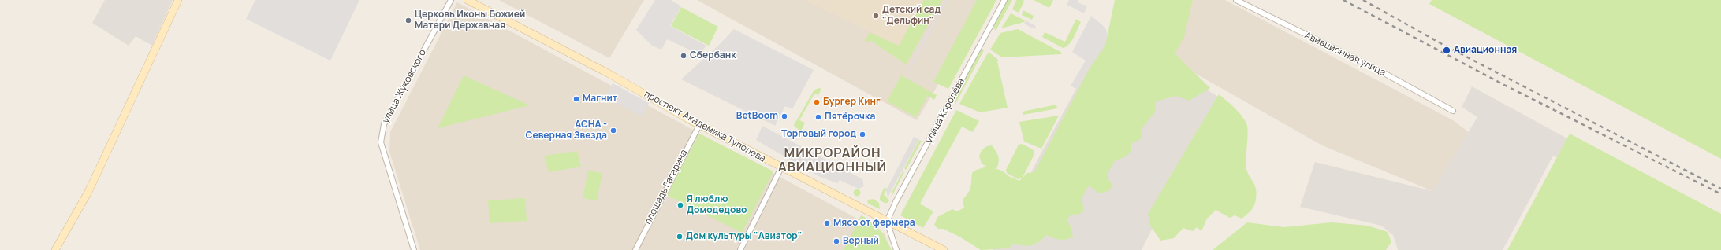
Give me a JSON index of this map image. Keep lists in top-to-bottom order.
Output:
{
  "streets": {
    "main road": ["проспект Академика Туполева"],
    "street": [
      "Авиационная улица",
      "улица Жуковского",
      "улица Королёва",
      "площадь Гагарина"
    ]
  },
  "crossings": [
    ["улица Королёва", "проспект Академика Туполева"],
    ["проспект Академика Туполева", "площадь Гагарина"]
  ],
  "districts": ["МИКРОРАЙОН АВИАЦИОННЫЙ"],
  "places": [
    "Детский сад \"Дельфин\"",
    "Церковь Иконы Божией Матери Державная",
    "Авиационная",
    "Сбербанк",
    "Магнит",
    "Бургер Кинг",
    "BetBoom",
    "Пятёрочка",
    "АСНА - Северная Звезда",
    "Торговый город",
    "Я люблю Домодедово",
    "Мясо от фермера",
    "Дом культуры \"Авиатор\"",
    "Верный"
  ]
}
